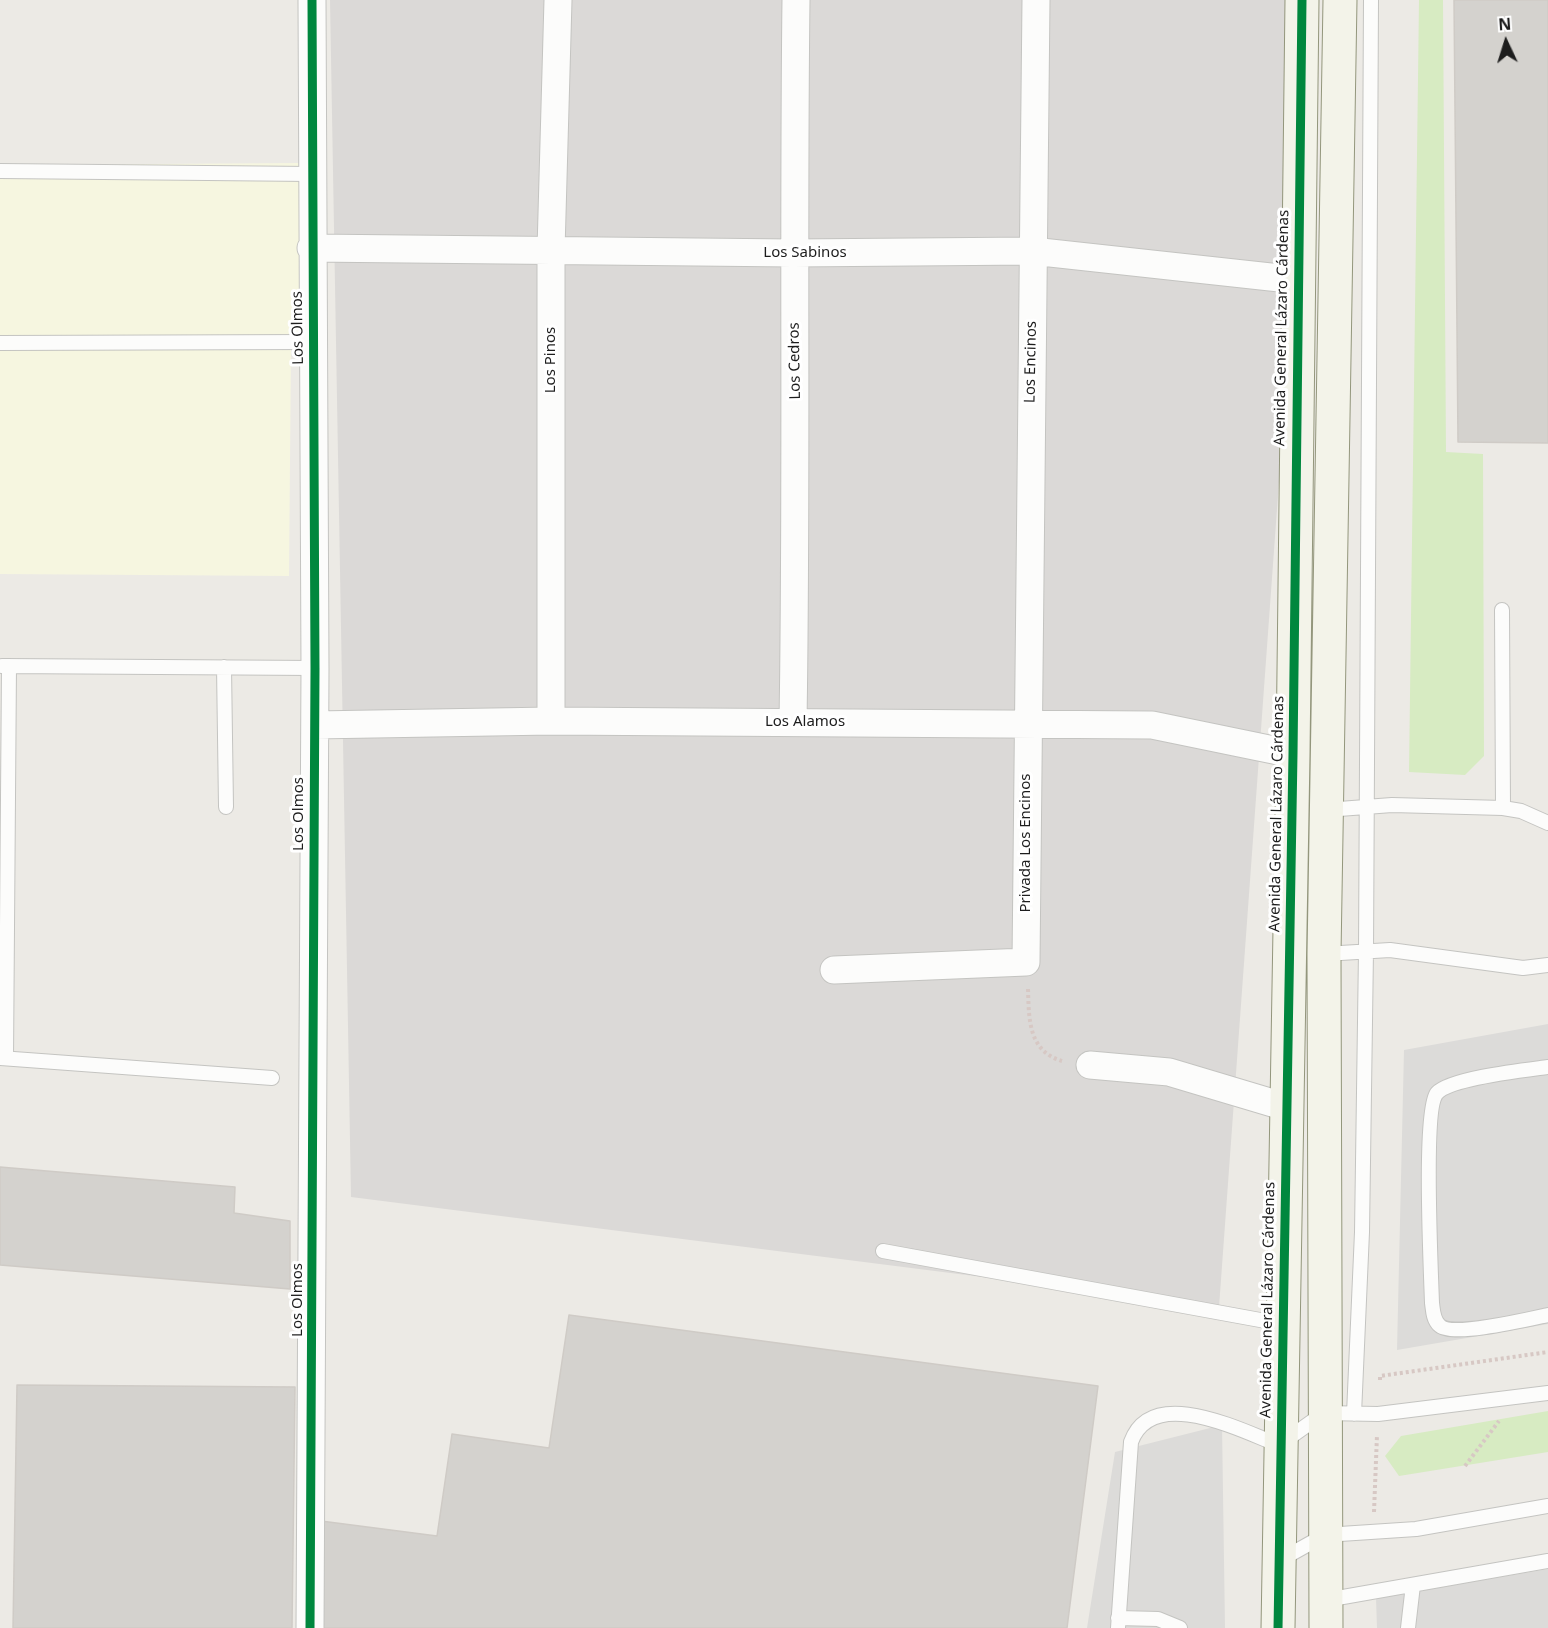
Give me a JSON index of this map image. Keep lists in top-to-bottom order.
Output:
{
  "streets": {
    "street": [
      "Los Sabinos",
      "Los Olmos",
      "Avenida General Lázaro Cárdenas",
      "Los Pinos",
      "Los Cedros",
      "Los Encinos",
      "Los Alamos",
      "Privada Los Encinos"
    ]
  },
  "crossings": [
    ["Los Sabinos", "Los Olmos"],
    ["Los Sabinos", "Avenida General Lázaro Cárdenas"],
    ["Los Sabinos", "Los Pinos"],
    ["Los Sabinos", "Los Cedros"],
    ["Los Sabinos", "Los Encinos"],
    ["Los Olmos", "Los Alamos"],
    ["Avenida General Lázaro Cárdenas", "Los Alamos"],
    ["Los Pinos", "Los Alamos"],
    ["Los Cedros", "Los Alamos"],
    ["Los Encinos", "Los Alamos"],
    ["Los Encinos", "Privada Los Encinos"],
    ["Los Alamos", "Privada Los Encinos"]
  ],
  "north": "top"
}
